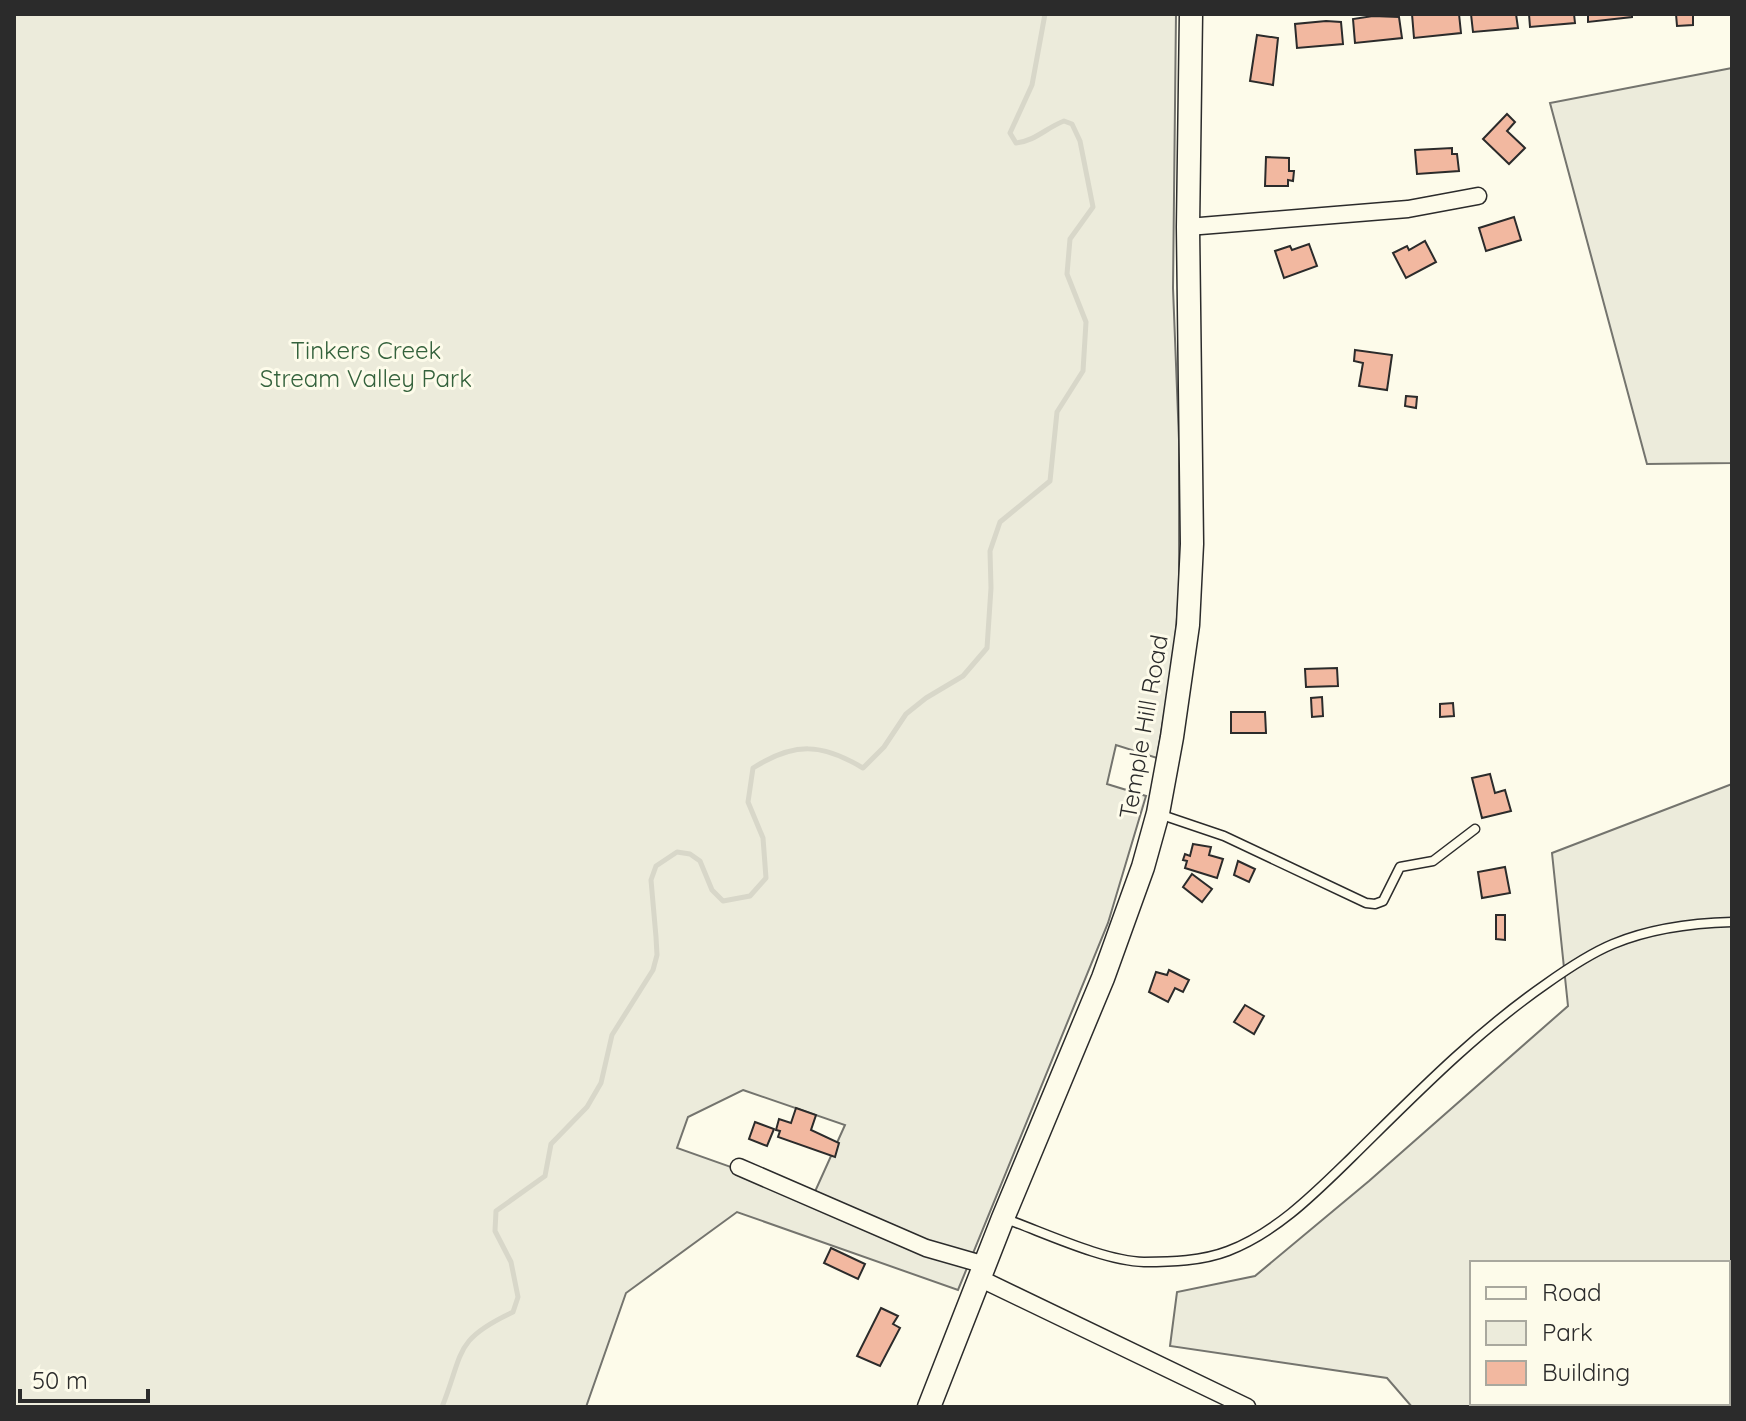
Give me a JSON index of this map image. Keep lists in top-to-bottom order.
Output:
{
  "streets": {
    "main road": ["Temple Hill Road"]
  },
  "parks": ["Tinkers Creek Stream Valley Park"],
  "legend": ["Road", "Park", "Building"],
  "scale_bar": "50 m"
}
